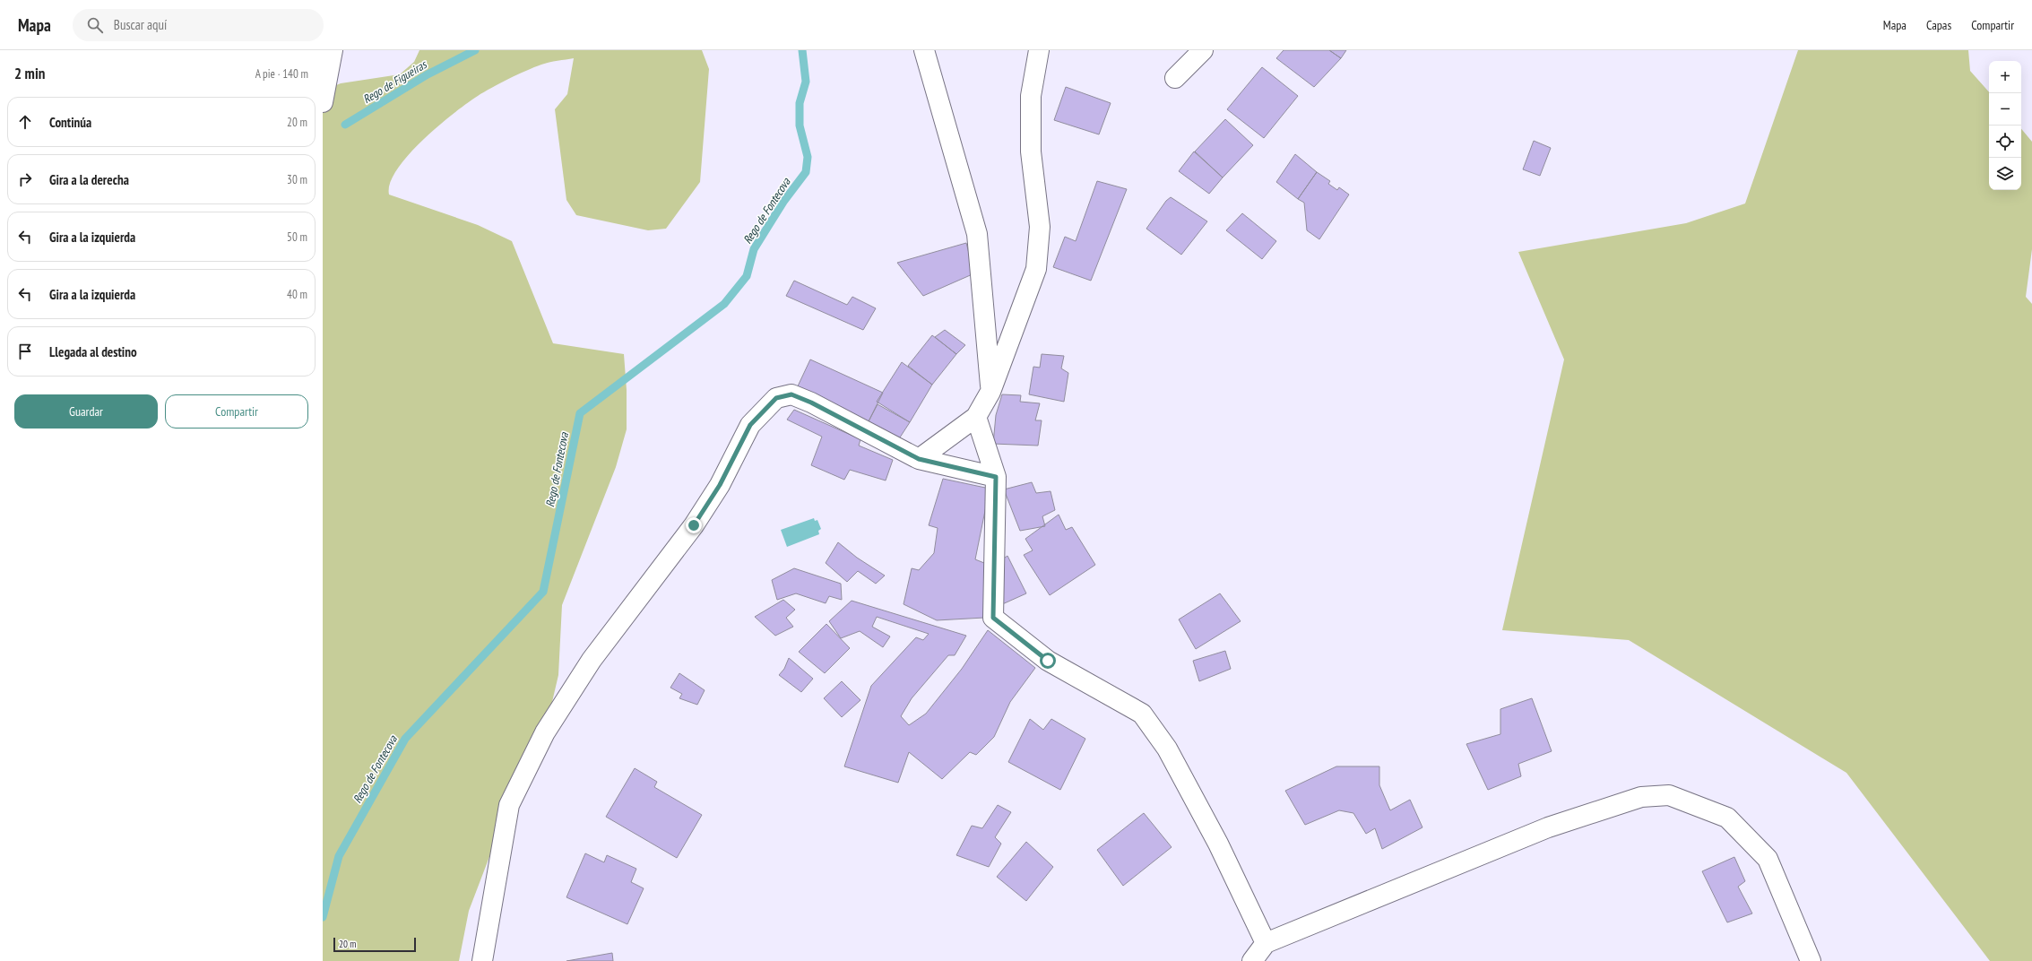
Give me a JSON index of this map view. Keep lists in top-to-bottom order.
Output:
{
  "water": ["Rego de Figueiras", "Rego de Fontecova"],
  "scale_bar": "20 m",
  "page": {
    "header": "Mapa",
    "search": "Buscar aquí",
    "nav": ["Mapa", "Capas", "Compartir"],
    "heading": ["2 min", "A pie · 140 m"],
    "map_buttons": ["+", "−"],
    "list": [
      ["Continúa", "20 m"],
      ["Gira a la derecha", "30 m"],
      ["Gira a la izquierda", "50 m"],
      ["Gira a la izquierda", "40 m"],
      "Llegada al destino"
    ],
    "buttons": ["Guardar", "Compartir"],
    "scale": "20 m"
  }
}
